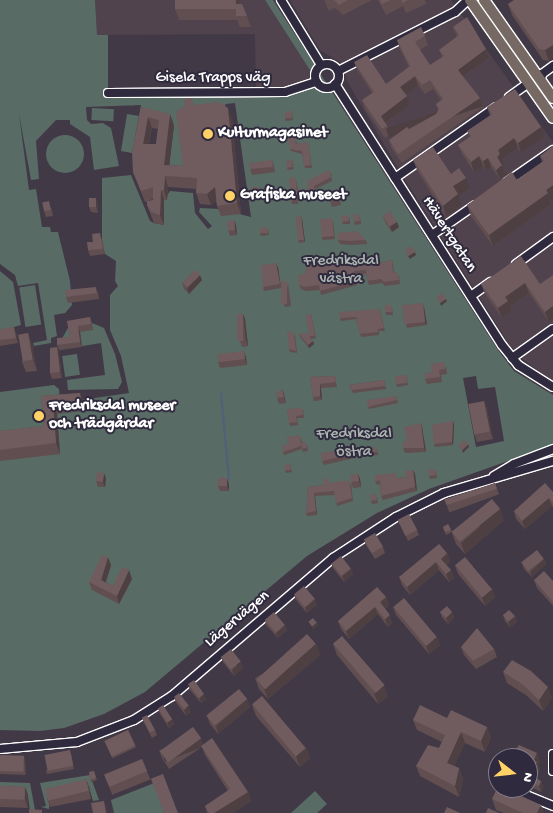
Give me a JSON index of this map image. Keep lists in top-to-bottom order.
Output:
{
  "streets": {
    "street": ["Gisela Trapps väg", "Hävertgatan", "Lägervägen"]
  },
  "crossings": [
    ["Gisela Trapps väg", "Hävertgatan"]
  ],
  "parks": ["Fredriksdal västra", "Fredriksdal östra"],
  "places": ["Kulturmagasinet", "Grafiska museet", "Fredriksdal museer och trädgårdar"],
  "north": "right"
}
